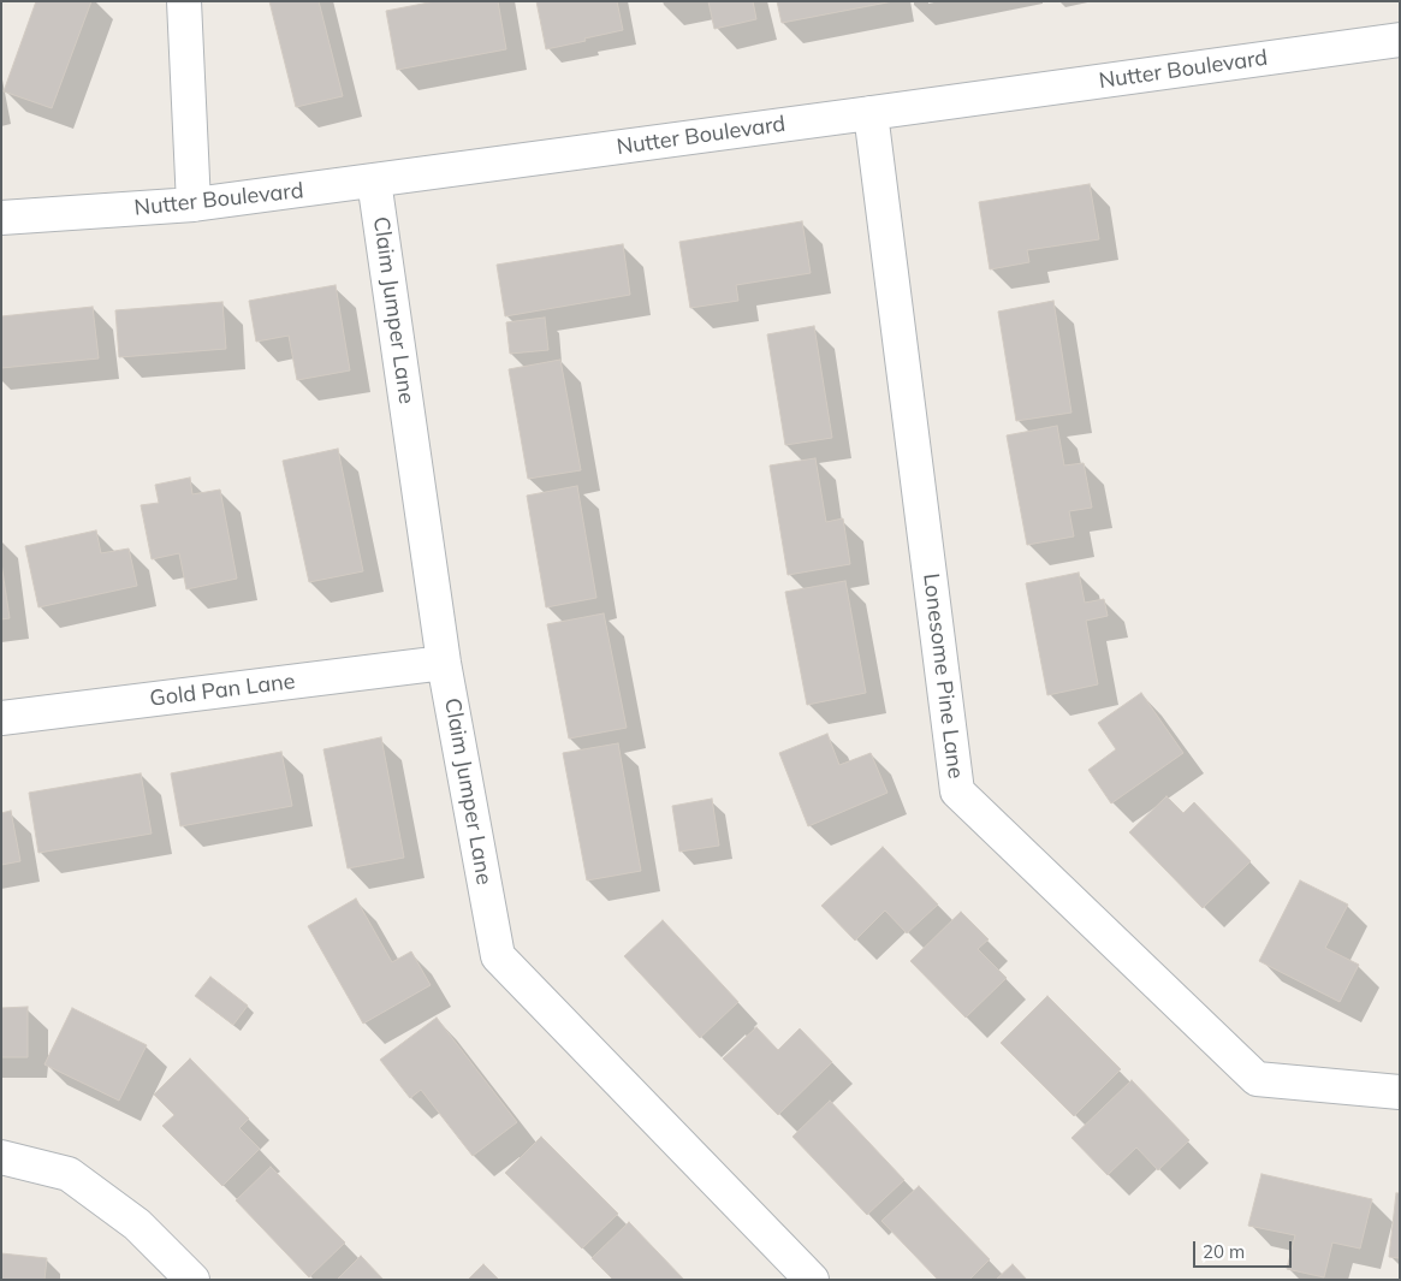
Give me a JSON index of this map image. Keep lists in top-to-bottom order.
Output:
{
  "streets": {
    "street": [
      "Nutter Boulevard",
      "Claim Jumper Lane",
      "Lonesome Pine Lane",
      "Gold Pan Lane"
    ]
  },
  "crossings": [
    ["Nutter Boulevard", "Claim Jumper Lane"],
    ["Nutter Boulevard", "Lonesome Pine Lane"],
    ["Claim Jumper Lane", "Gold Pan Lane"]
  ],
  "scale_bar": "20 m"
}
